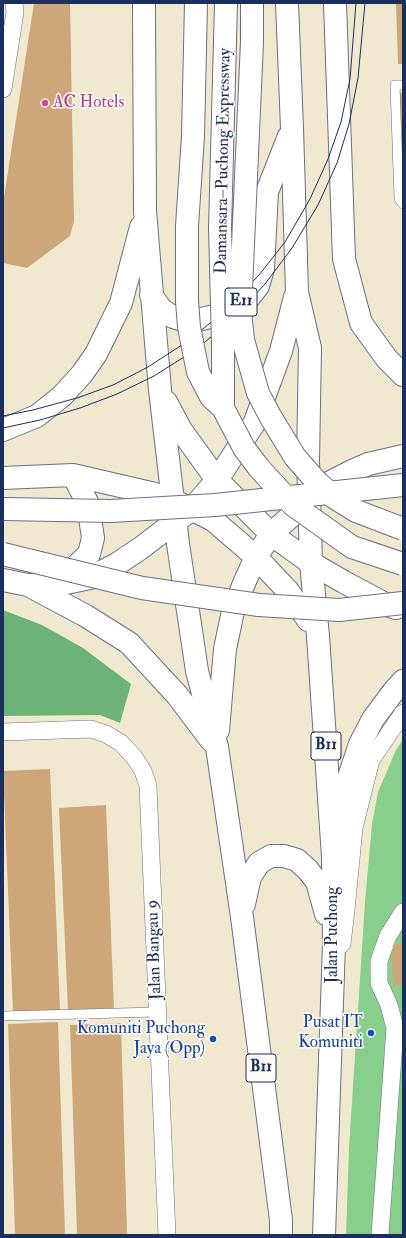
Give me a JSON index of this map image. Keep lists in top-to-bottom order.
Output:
{
  "streets": {
    "main road": [
      "Damansara–Puchong Expressway",
      "E11",
      "B11",
      "Jalan Puchong"
    ],
    "street": ["Jalan Bangau 9"]
  },
  "places": ["AC Hotels", "Pusat IT Komuniti", "Komuniti Puchong Jaya (Opp)"]
}
